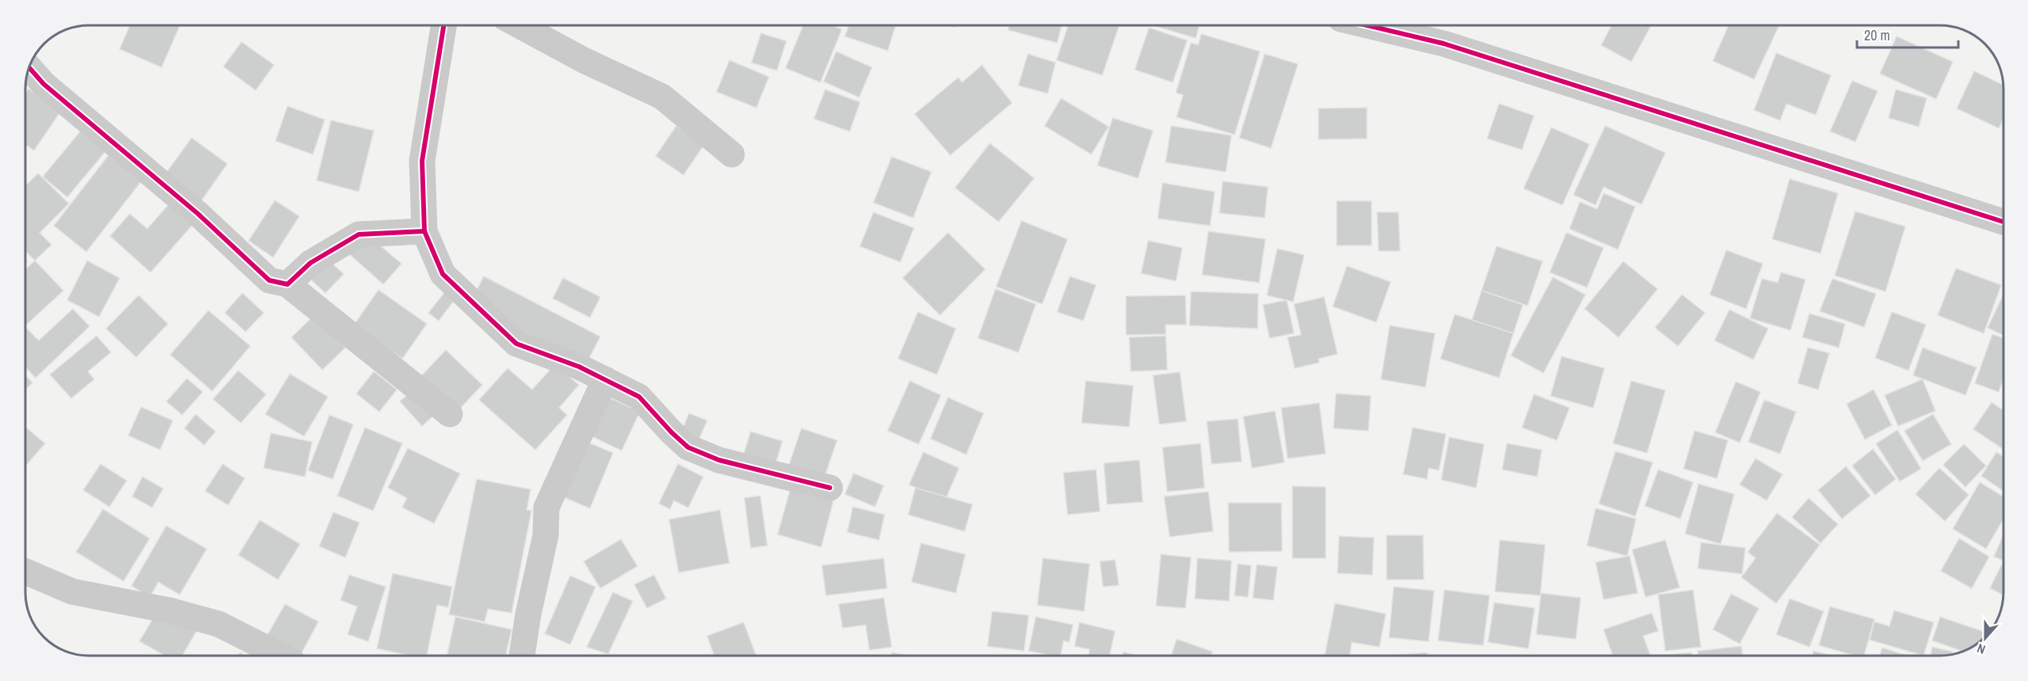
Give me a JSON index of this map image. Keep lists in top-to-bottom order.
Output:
{
  "scale_bar": "20 m",
  "north": "bottom"
}
